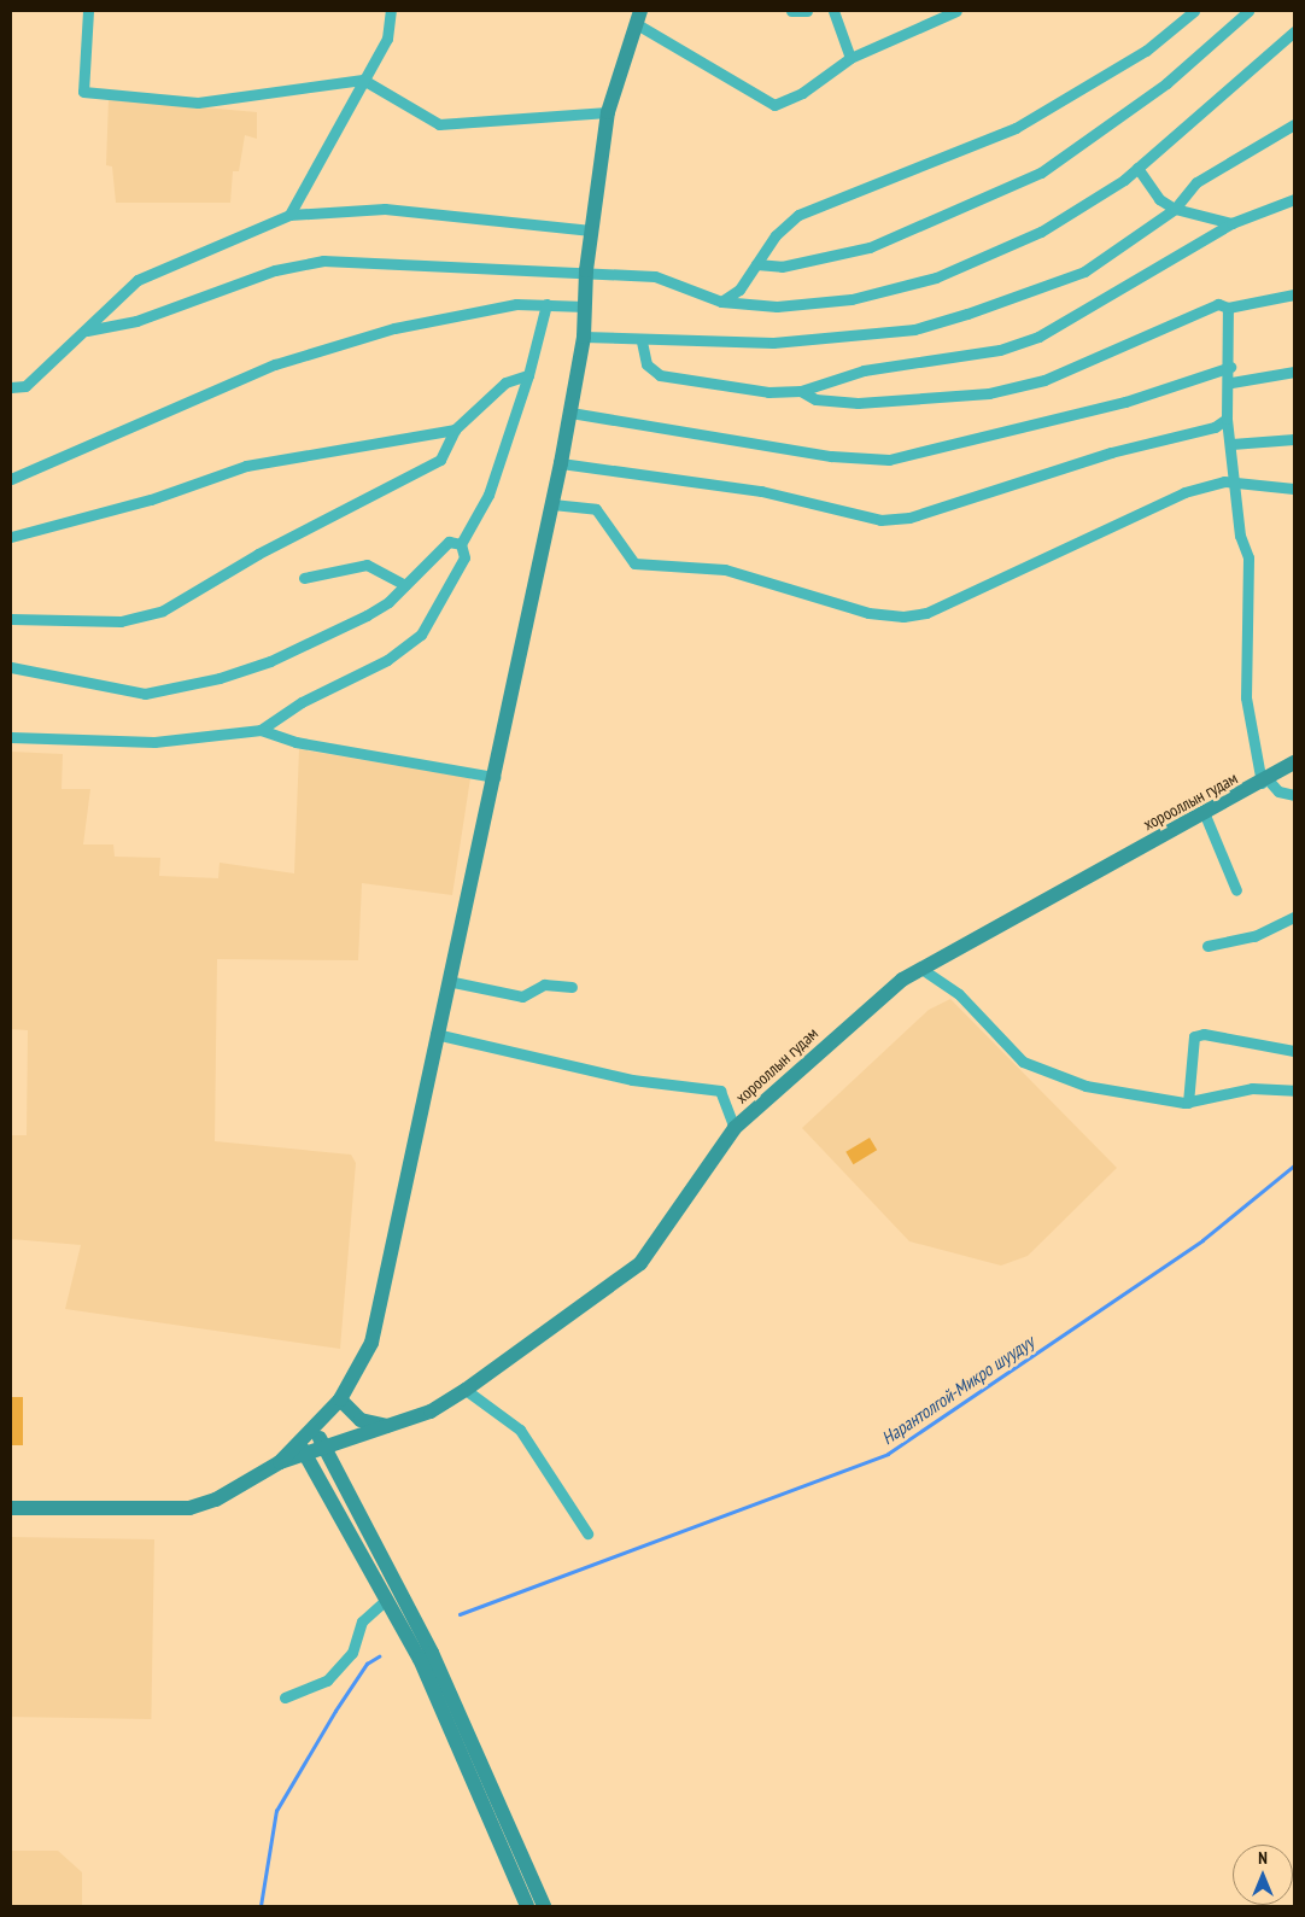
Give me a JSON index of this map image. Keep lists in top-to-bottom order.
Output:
{
  "streets": {
    "street": ["хорооллын гудам"]
  },
  "water": ["Нарантолгой-Микро шуудуу"],
  "north": "top"
}
